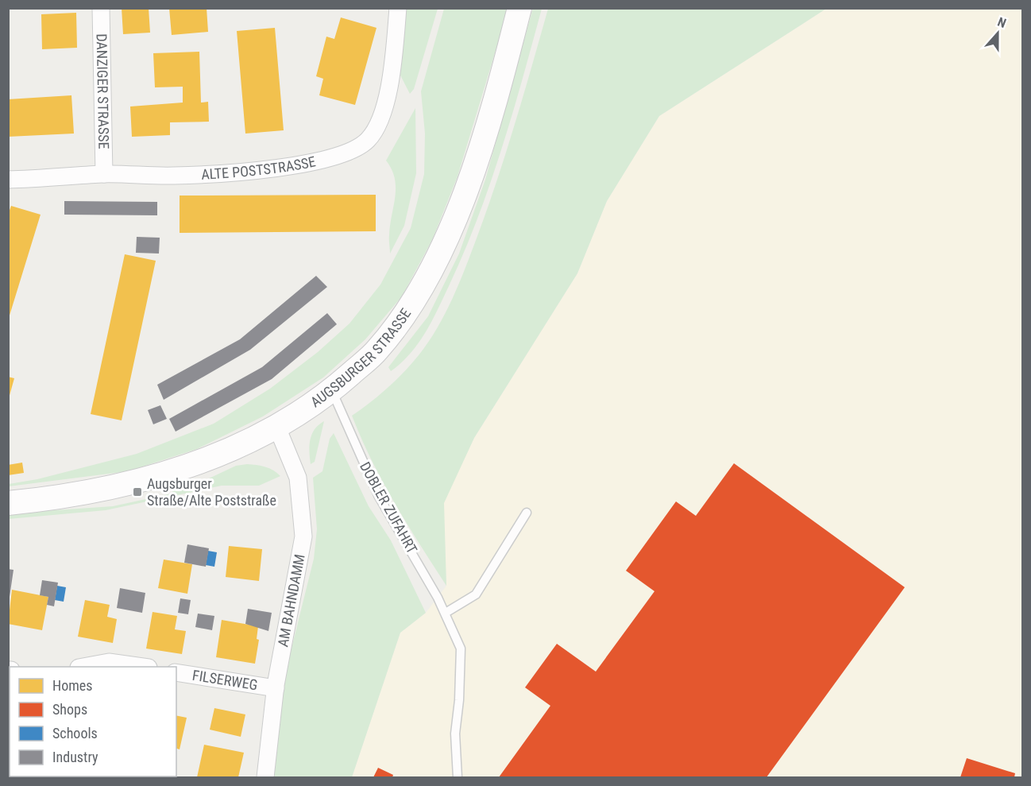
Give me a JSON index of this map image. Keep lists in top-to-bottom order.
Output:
{
  "streets": {
    "main road": ["AUGSBURGER STRASSE"],
    "street": [
      "DANZIGER STRASSE",
      "ALTE POSTSTRASSE",
      "AM BAHNDAMM",
      "FILSERWEG"
    ],
    "lane": ["DOBLER ZUFAHRT"]
  },
  "crossings": [
    ["DANZIGER STRASSE", "ALTE POSTSTRASSE"],
    ["AUGSBURGER STRASSE", "DOBLER ZUFAHRT"],
    ["AUGSBURGER STRASSE", "AM BAHNDAMM"],
    ["AM BAHNDAMM", "FILSERWEG"]
  ],
  "places": {
    "transit": ["Augsburger Straße/Alte Poststraße"]
  },
  "legend": [
    "Homes",
    "Shops",
    "Schools",
    "Industry"
  ],
  "north": "top"
}
